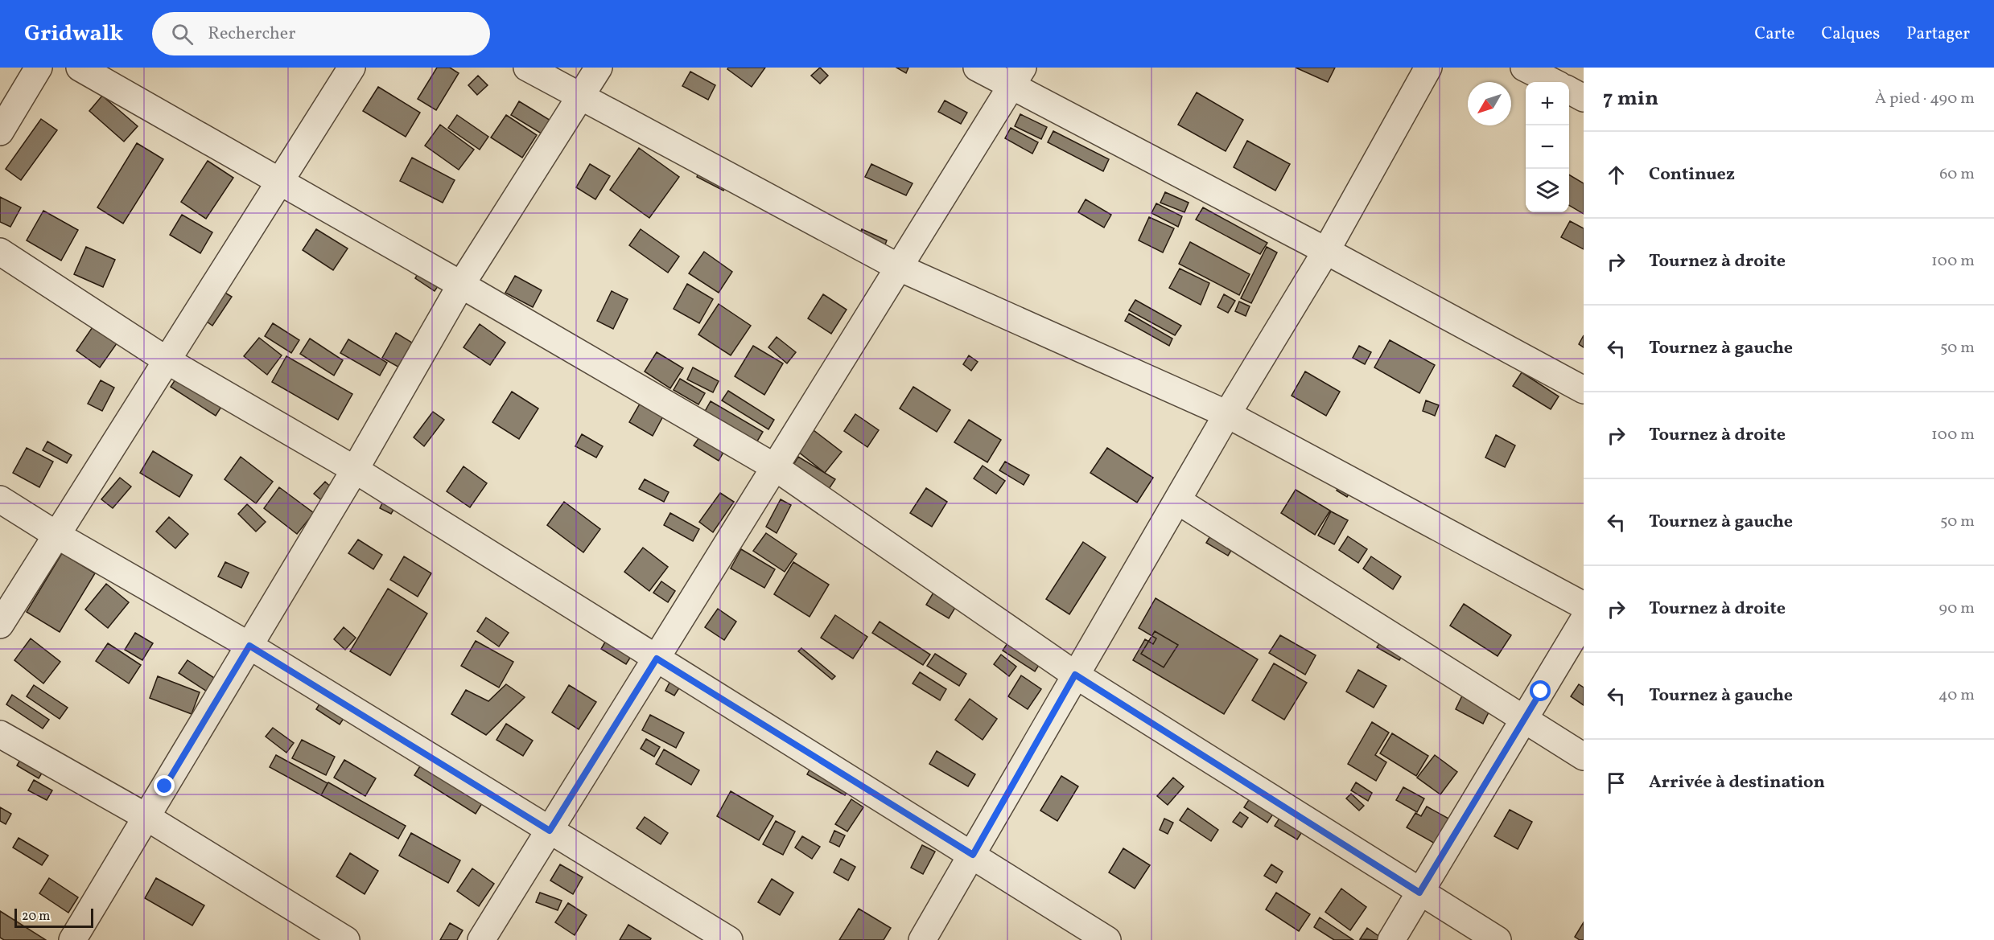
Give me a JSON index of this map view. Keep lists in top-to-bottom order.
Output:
{
  "scale_bar": "20 m",
  "north": "bottom left",
  "page": {
    "header": "Gridwalk",
    "search": "Rechercher",
    "nav": ["Carte", "Calques", "Partager"],
    "heading": ["7 min", "À pied · 490 m"],
    "map_buttons": ["+", "−"],
    "list": [
      ["Continuez", "60 m"],
      ["Tournez à droite", "100 m"],
      ["Tournez à gauche", "50 m"],
      ["Tournez à droite", "100 m"],
      ["Tournez à gauche", "50 m"],
      ["Tournez à droite", "90 m"],
      ["Tournez à gauche", "40 m"],
      "Arrivée à destination"
    ],
    "scale": "20 m"
  }
}
